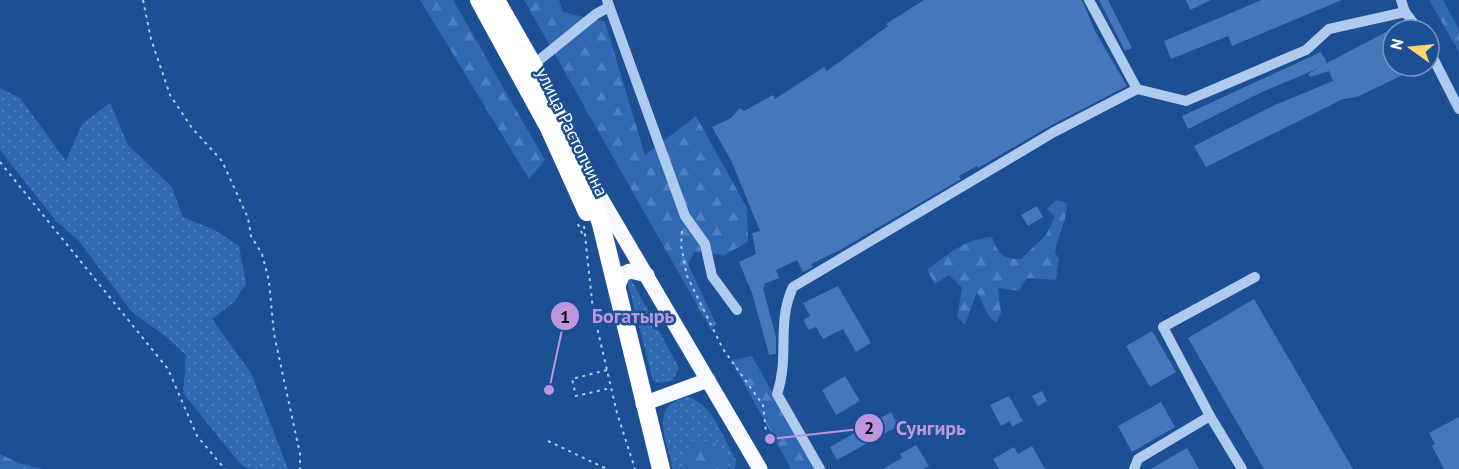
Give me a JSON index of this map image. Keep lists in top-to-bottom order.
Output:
{
  "streets": {
    "highway": ["улица Растопчина"]
  },
  "places": ["Богатырь", "Сунгирь"],
  "north": "left"
}
